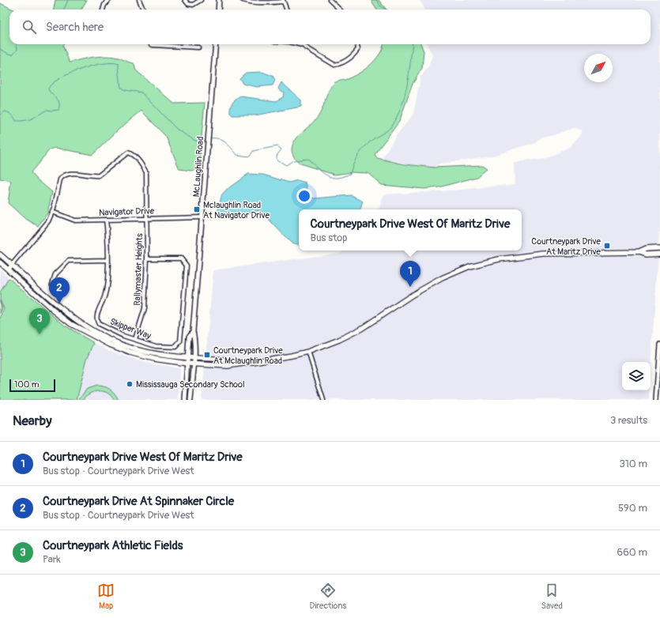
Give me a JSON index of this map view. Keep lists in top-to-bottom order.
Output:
{
  "streets": {
    "street": [
      "McLaughlin Road",
      "Navigator Drive",
      "Rallymaster Heights",
      "Skipper Way"
    ]
  },
  "crossings": [
    ["McLaughlin Road", "Navigator Drive"],
    ["Navigator Drive", "Rallymaster Heights"],
    ["Navigator Drive", "Skipper Way"],
    ["Rallymaster Heights", "Skipper Way"]
  ],
  "places": {
    "transit": ["Mclaughlin Road At Navigator Drive", "Courtneypark Drive At Maritz Drive", "Courtneypark Drive At Mclaughlin Road"],
    "other": ["Mississauga Secondary School"]
  },
  "scale_bar": "100 m",
  "north": "top right",
  "page": {
    "search": "Search here",
    "popup": ["Courtneypark Drive West Of Maritz Drive", "Bus stop"],
    "pins": ["1", "2", "3"],
    "scale": "100 m",
    "heading": ["Nearby", "3 results"],
    "list": [
      {
        "mark": "1",
        "name": "Courtneypark Drive West Of Maritz Drive",
        "note": "Bus stop · Courtneypark Drive West",
        "value": "310 m"
      },
      {
        "mark": "2",
        "name": "Courtneypark Drive At Spinnaker Circle",
        "note": "Bus stop · Courtneypark Drive West",
        "value": "590 m"
      },
      {
        "mark": "3",
        "name": "Courtneypark Athletic Fields",
        "note": "Park",
        "value": "660 m"
      }
    ],
    "nav": ["Map", "Directions", "Saved"]
  }
}
